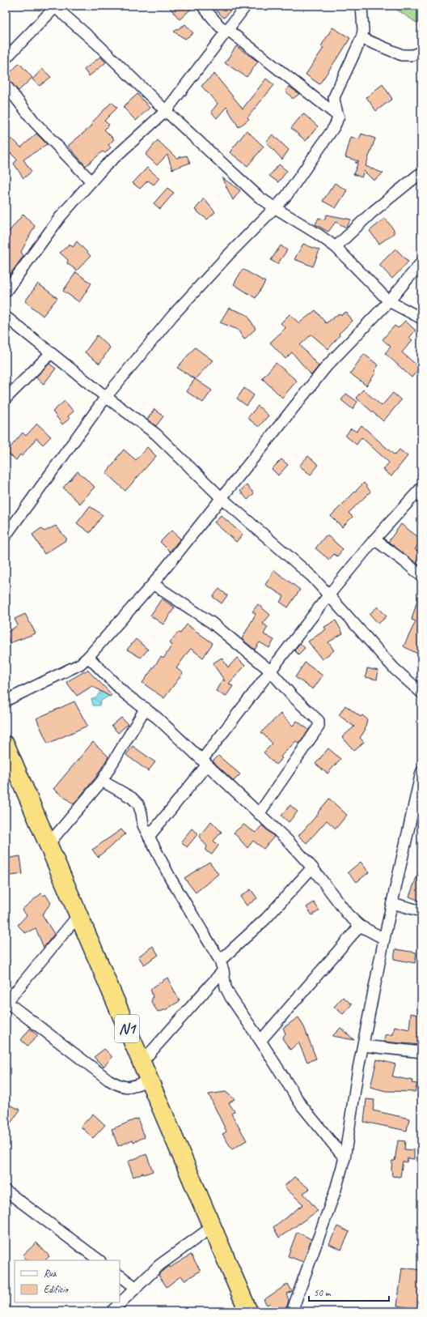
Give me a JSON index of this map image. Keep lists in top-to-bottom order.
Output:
{
  "streets": {
    "highway": ["N1"]
  },
  "legend": ["Rua", "Edifício"],
  "scale_bar": "50 m"
}
